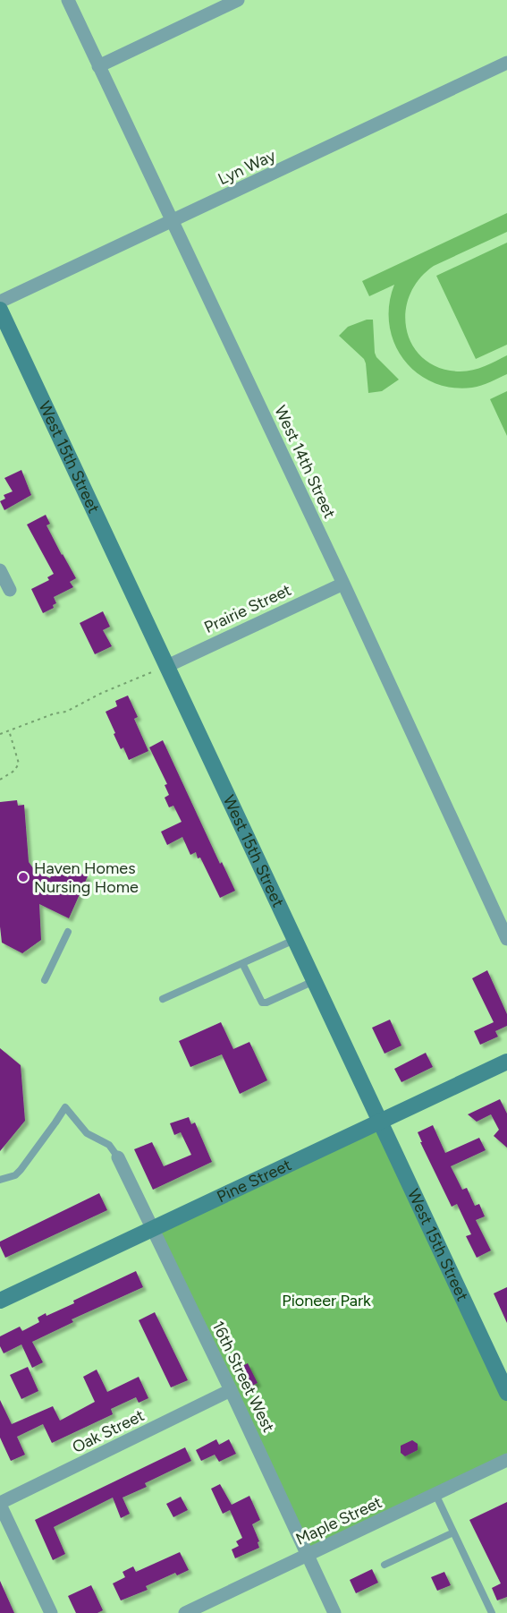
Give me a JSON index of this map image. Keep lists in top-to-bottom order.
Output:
{
  "streets": {
    "street": [
      "Lyn Way",
      "West 15th Street",
      "West 14th Street",
      "Prairie Street",
      "Pine Street",
      "16th Street West",
      "Oak Street",
      "Maple Street"
    ]
  },
  "crossings": [
    ["Lyn Way", "West 15th Street"],
    ["Lyn Way", "West 14th Street"],
    ["West 15th Street", "Prairie Street"],
    ["West 15th Street", "Pine Street"],
    ["West 14th Street", "Prairie Street"],
    ["Pine Street", "16th Street West"],
    ["16th Street West", "Oak Street"],
    ["16th Street West", "Maple Street"]
  ],
  "parks": ["Pioneer Park"],
  "places": ["Haven Homes Nursing Home"]
}
